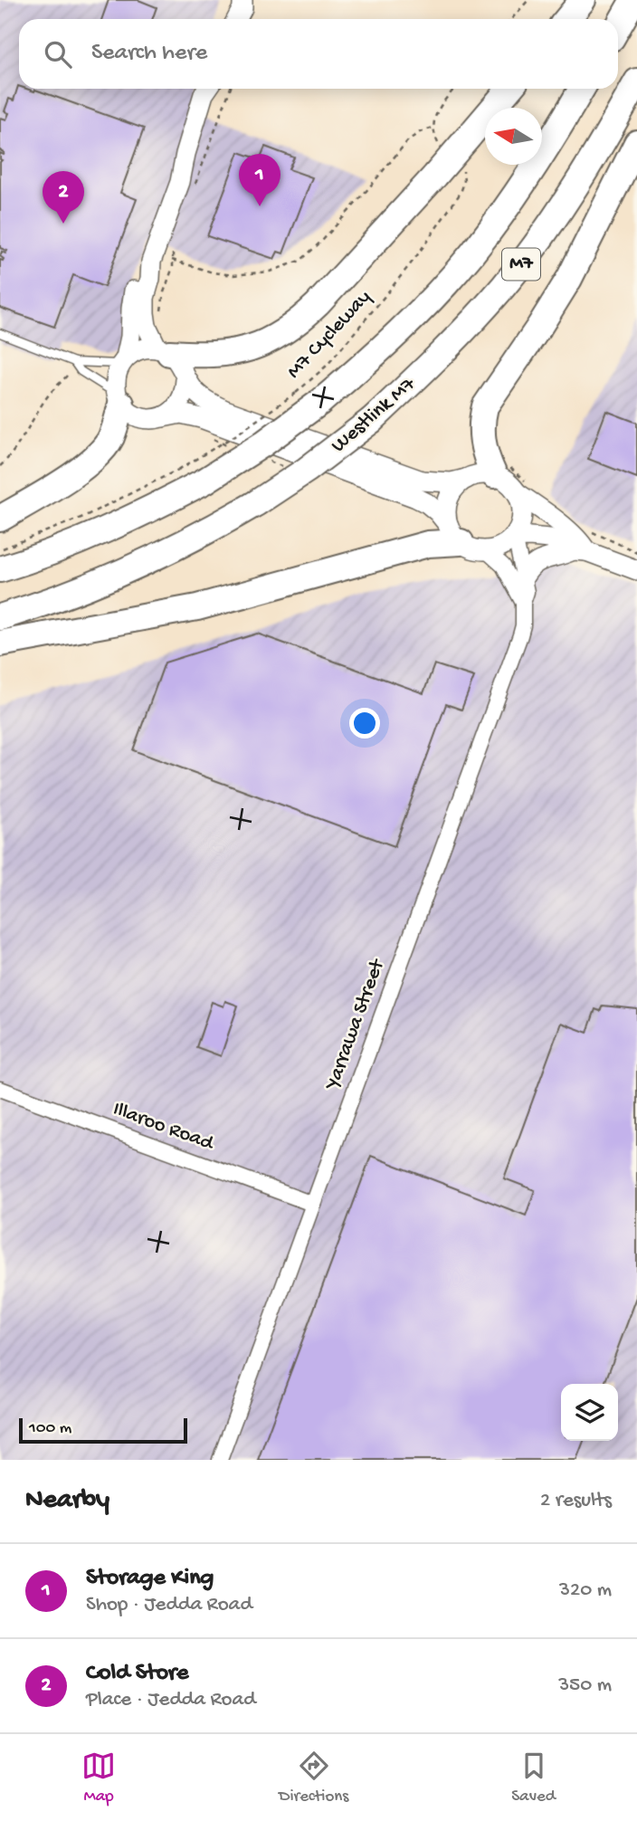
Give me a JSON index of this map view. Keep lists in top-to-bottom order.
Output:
{
  "streets": {
    "highway": ["M7", "Westlink M7"],
    "street": ["Yarrawa Street", "Illaroo Road"],
    "path": ["M7 Cycleway"]
  },
  "crossings": [
    ["Yarrawa Street", "Illaroo Road"]
  ],
  "scale_bar": "100 m",
  "north": "left",
  "page": {
    "search": "Search here",
    "pins": ["1", "2"],
    "scale": "100 m",
    "heading": ["Nearby", "2 results"],
    "list": [
      {
        "mark": "1",
        "name": "Storage King",
        "note": "Shop · Jedda Road",
        "value": "320 m"
      },
      {
        "mark": "2",
        "name": "Cold Store",
        "note": "Place · Jedda Road",
        "value": "350 m"
      }
    ],
    "nav": ["Map", "Directions", "Saved"]
  }
}
